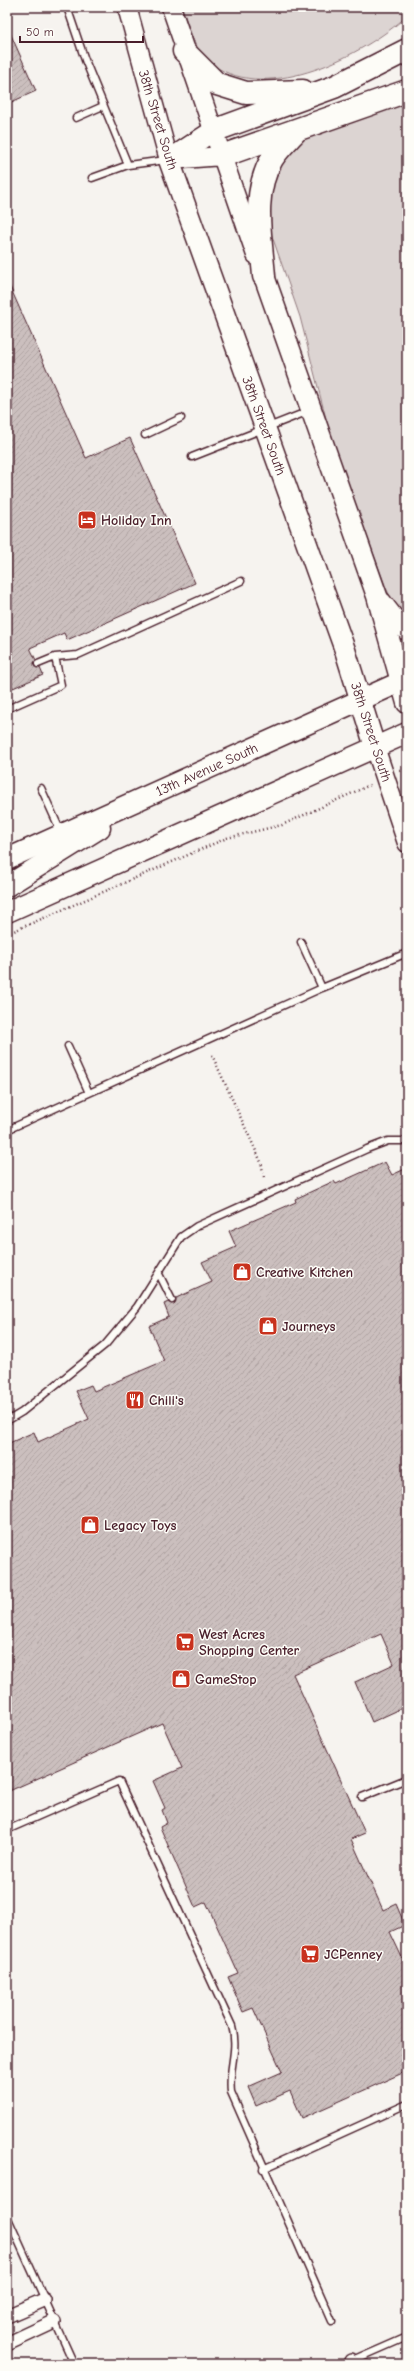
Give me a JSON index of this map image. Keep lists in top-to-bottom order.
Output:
{
  "streets": {
    "main road": ["38th Street South", "13th Avenue South"]
  },
  "crossings": [
    ["38th Street South", "13th Avenue South"]
  ],
  "places": {
    "hotel": ["Holiday Inn"],
    "shop": [
      "Creative Kitchen",
      "Journeys",
      "Legacy Toys",
      "GameStop"
    ],
    "restaurant": ["Chili's"],
    "supermarket": ["West Acres Shopping Center", "JCPenney"]
  },
  "scale_bar": "50 m"
}
